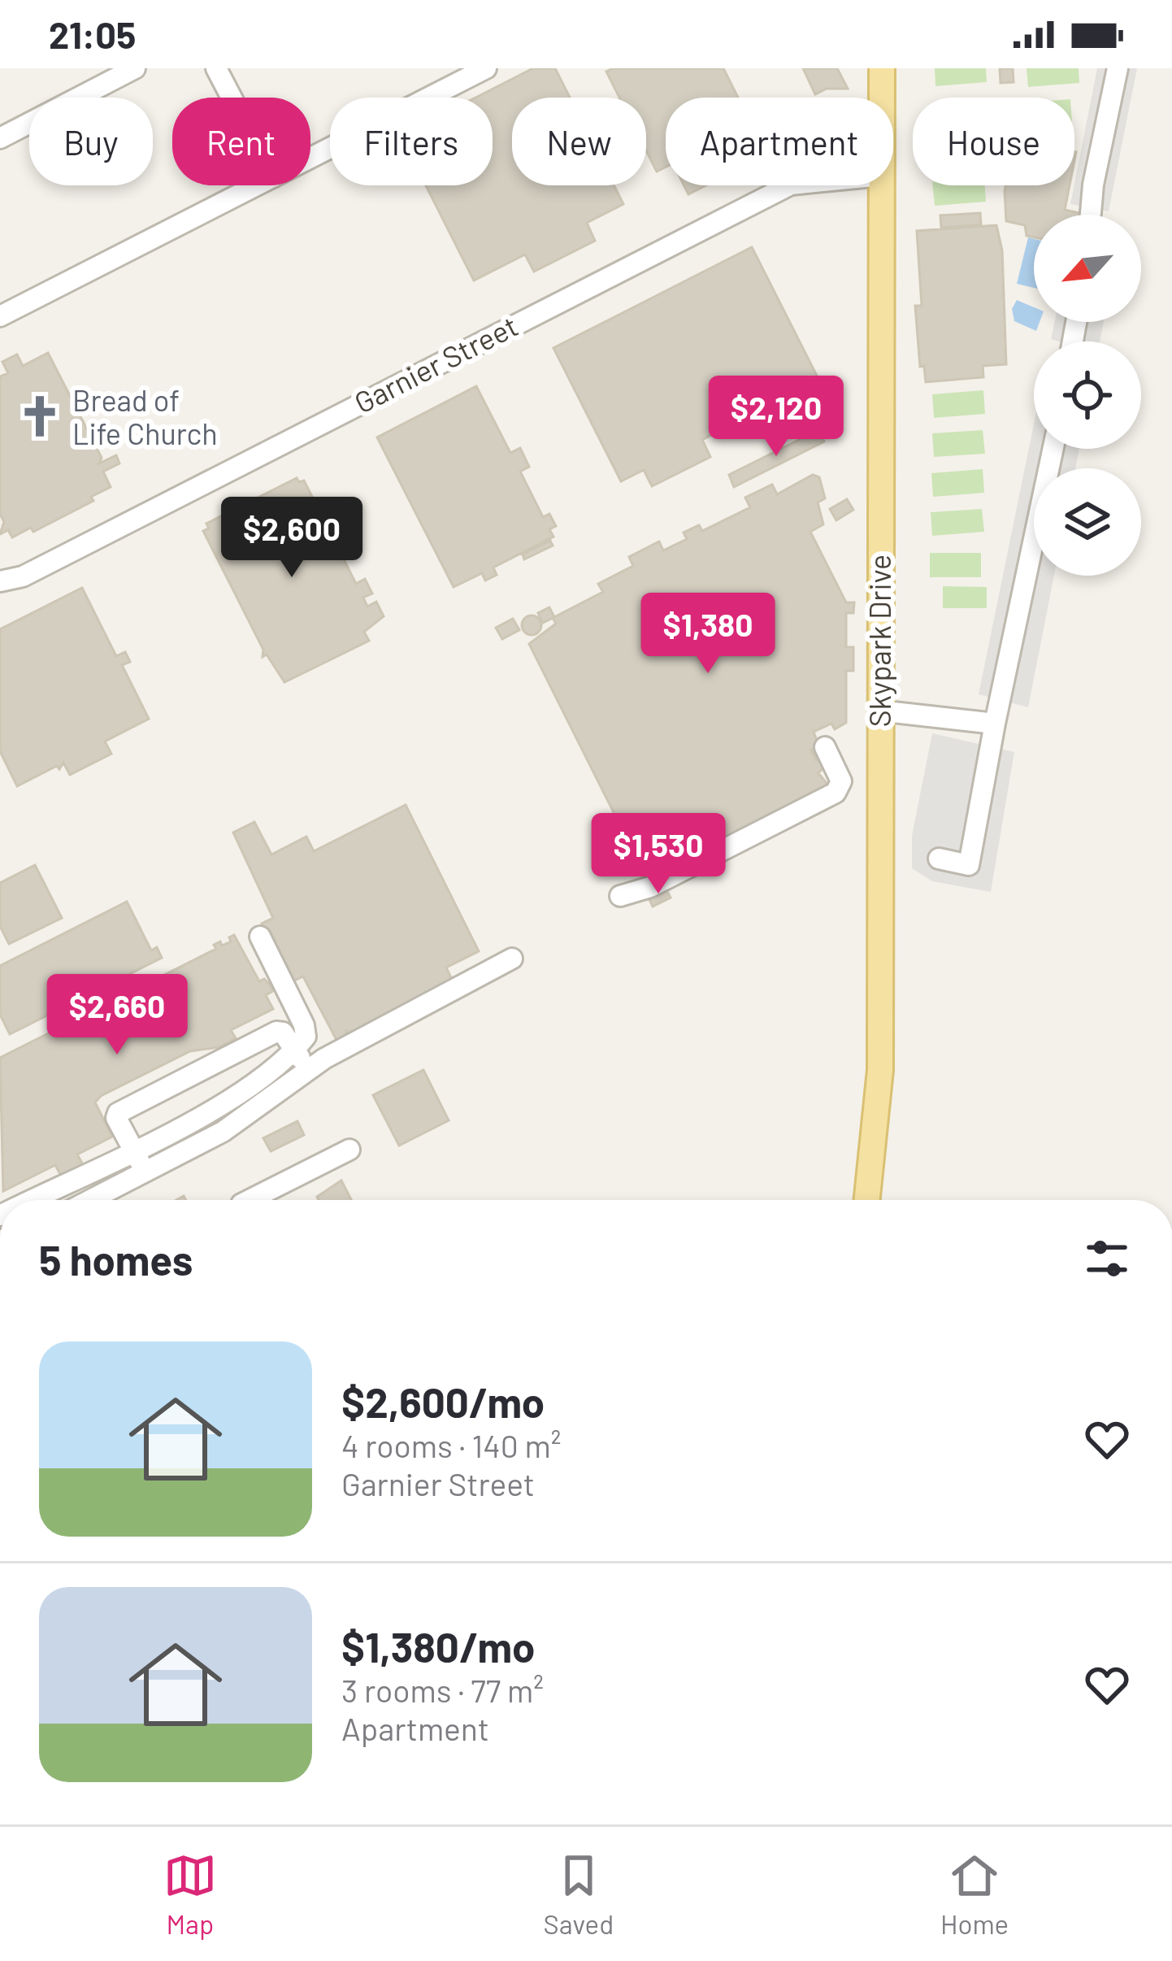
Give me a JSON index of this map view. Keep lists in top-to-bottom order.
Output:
{
  "streets": {
    "main road": ["Skypark Drive"],
    "street": ["Garnier Street"]
  },
  "places": {
    "church": ["Bread of Life Church"]
  },
  "north": "bottom left",
  "page": {
    "status": "21:05",
    "chip": [
      "Buy",
      "Rent",
      "Filters",
      "New",
      "Apartment",
      "House"
    ],
    "price": [
      "$2,120",
      "$2,600",
      "$1,380",
      "$1,530",
      "$2,660"
    ],
    "heading": "5 homes",
    "list": [
      {
        "name": "$2,600/mo",
        "note": "4 rooms · 140 m² · Garnier Street"
      },
      {
        "name": "$1,380/mo",
        "note": "3 rooms · 77 m² · Apartment"
      }
    ],
    "tabs": ["Map", "Saved", "Home"]
  }
}
